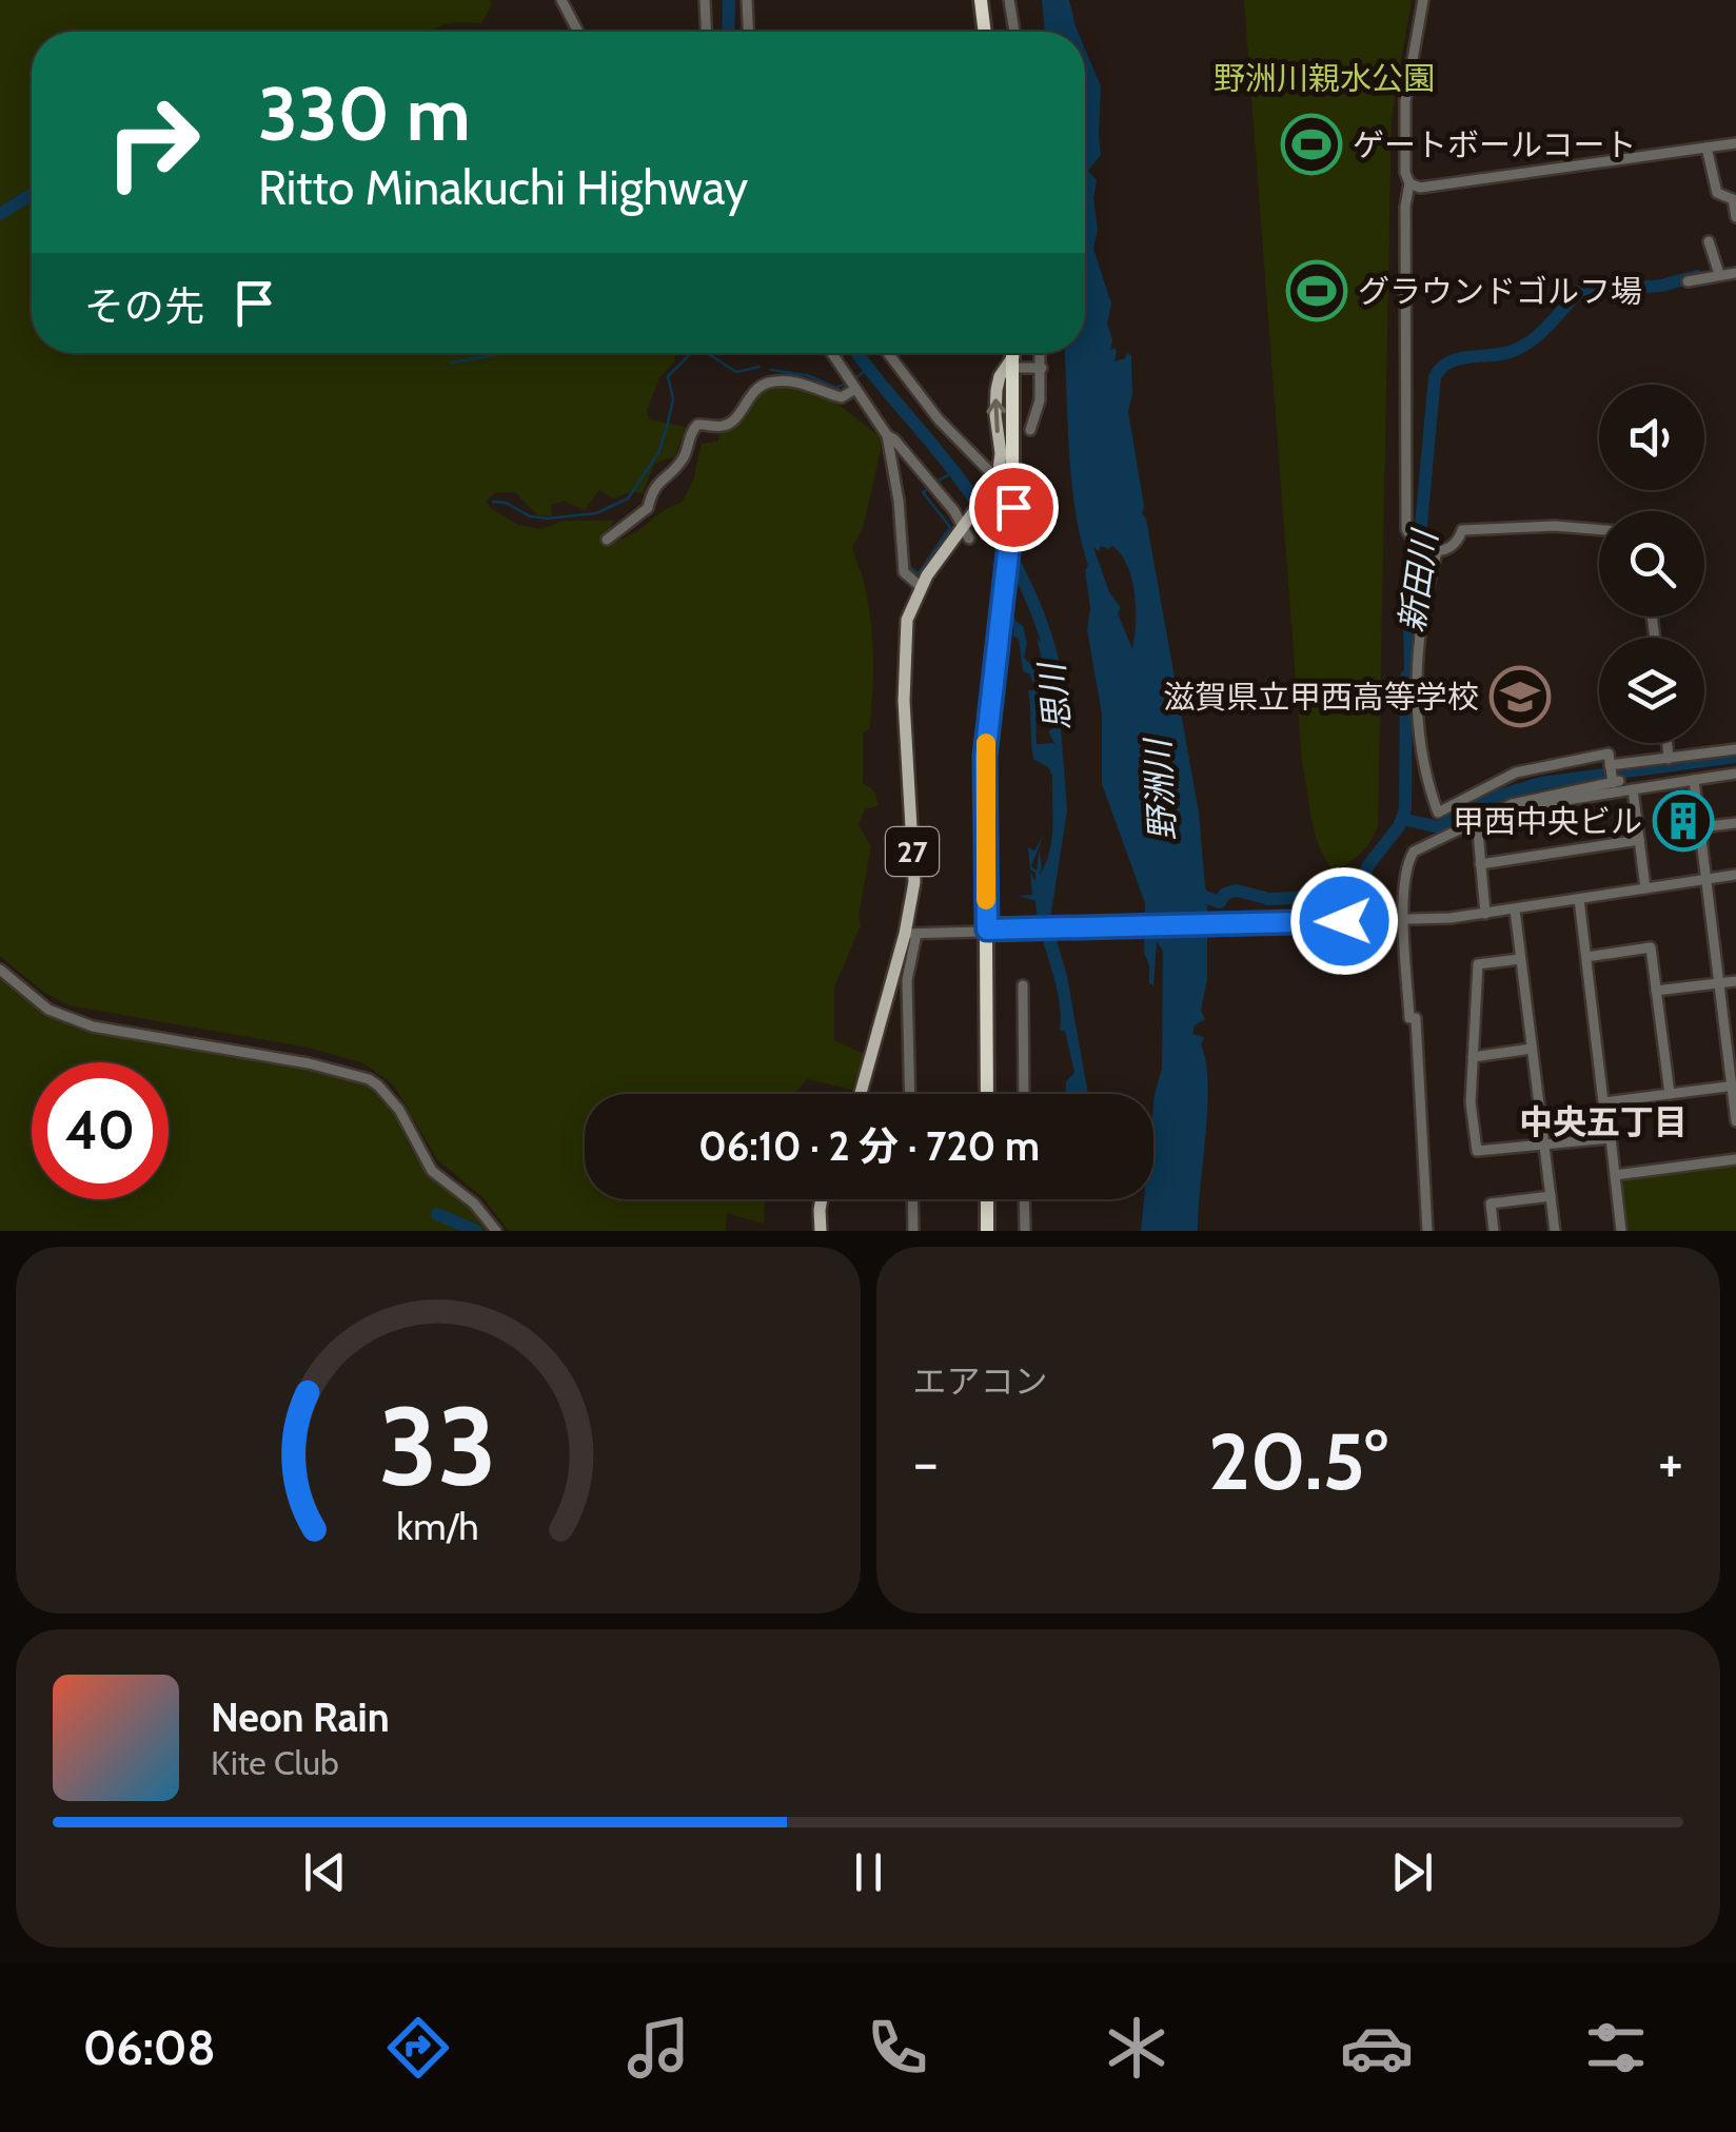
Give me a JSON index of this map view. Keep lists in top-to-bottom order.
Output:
{
  "streets": {
    "main road": ["27"]
  },
  "districts": ["中央五丁目"],
  "water": ["新田川", "思川", "野洲川"],
  "parks": ["野洲川親水公園"],
  "places": {
    "sports": ["ゲートボールコート", "グラウンドゴルフ場"],
    "school or university": ["滋賀県立甲西高等学校"],
    "building": ["甲西中央ビル"]
  },
  "page": {
    "turn": ["330 m", "Ritto Minakuchi Highway"],
    "then": "その先",
    "limit": "40",
    "trip": "06:10 · 2 分 · 720 m",
    "tile": "エアコン",
    "heat": ["−", "20.5°", "+"],
    "song": ["Neon Rain", "Kite Club"],
    "tabs": "06:08",
    "gauge": ["33", "km/h"]
  }
}
